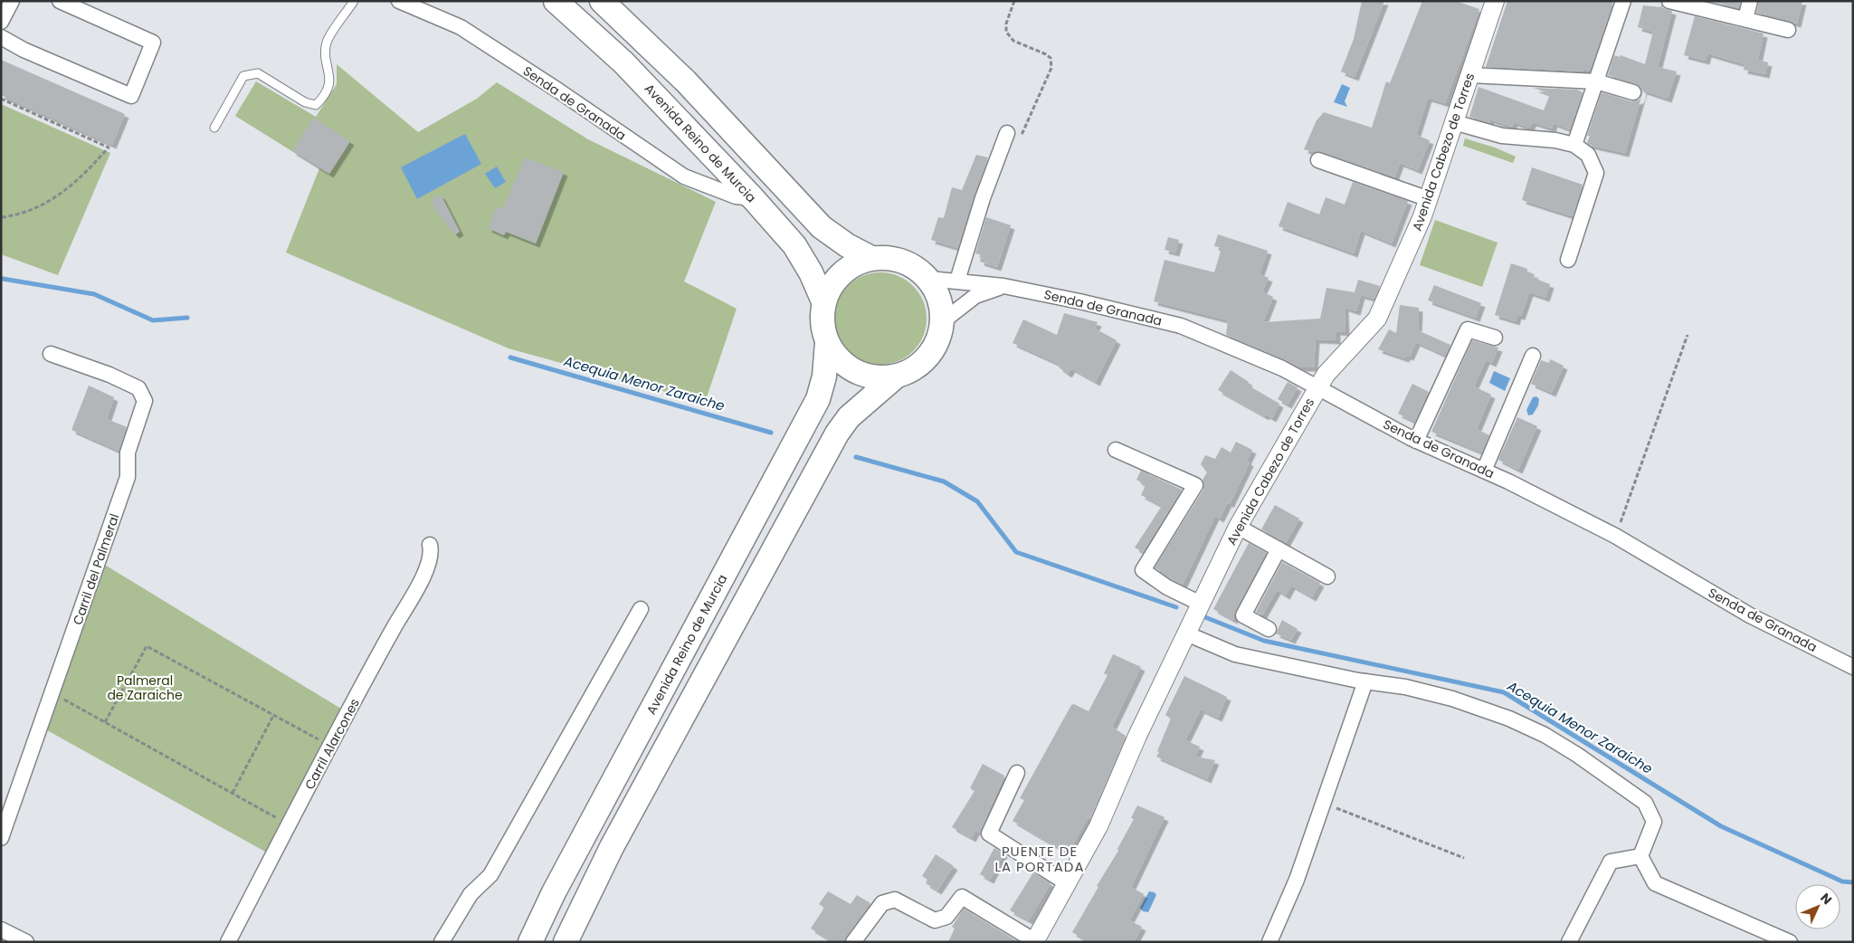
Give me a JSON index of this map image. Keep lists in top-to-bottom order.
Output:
{
  "streets": {
    "main road": ["Avenida Reino de Murcia"],
    "street": [
      "Senda de Granada",
      "Avenida Cabezo de Torres",
      "Carril del Palmeral",
      "Carril Alarcones"
    ]
  },
  "crossings": [
    ["Senda de Granada", "Avenida Reino de Murcia"],
    ["Senda de Granada", "Avenida Cabezo de Torres"]
  ],
  "districts": ["PUENTE DE LA PORTADA"],
  "water": ["Acequia Menor Zaraiche"],
  "parks": ["Palmeral de Zaraiche"],
  "north": "top right"
}
